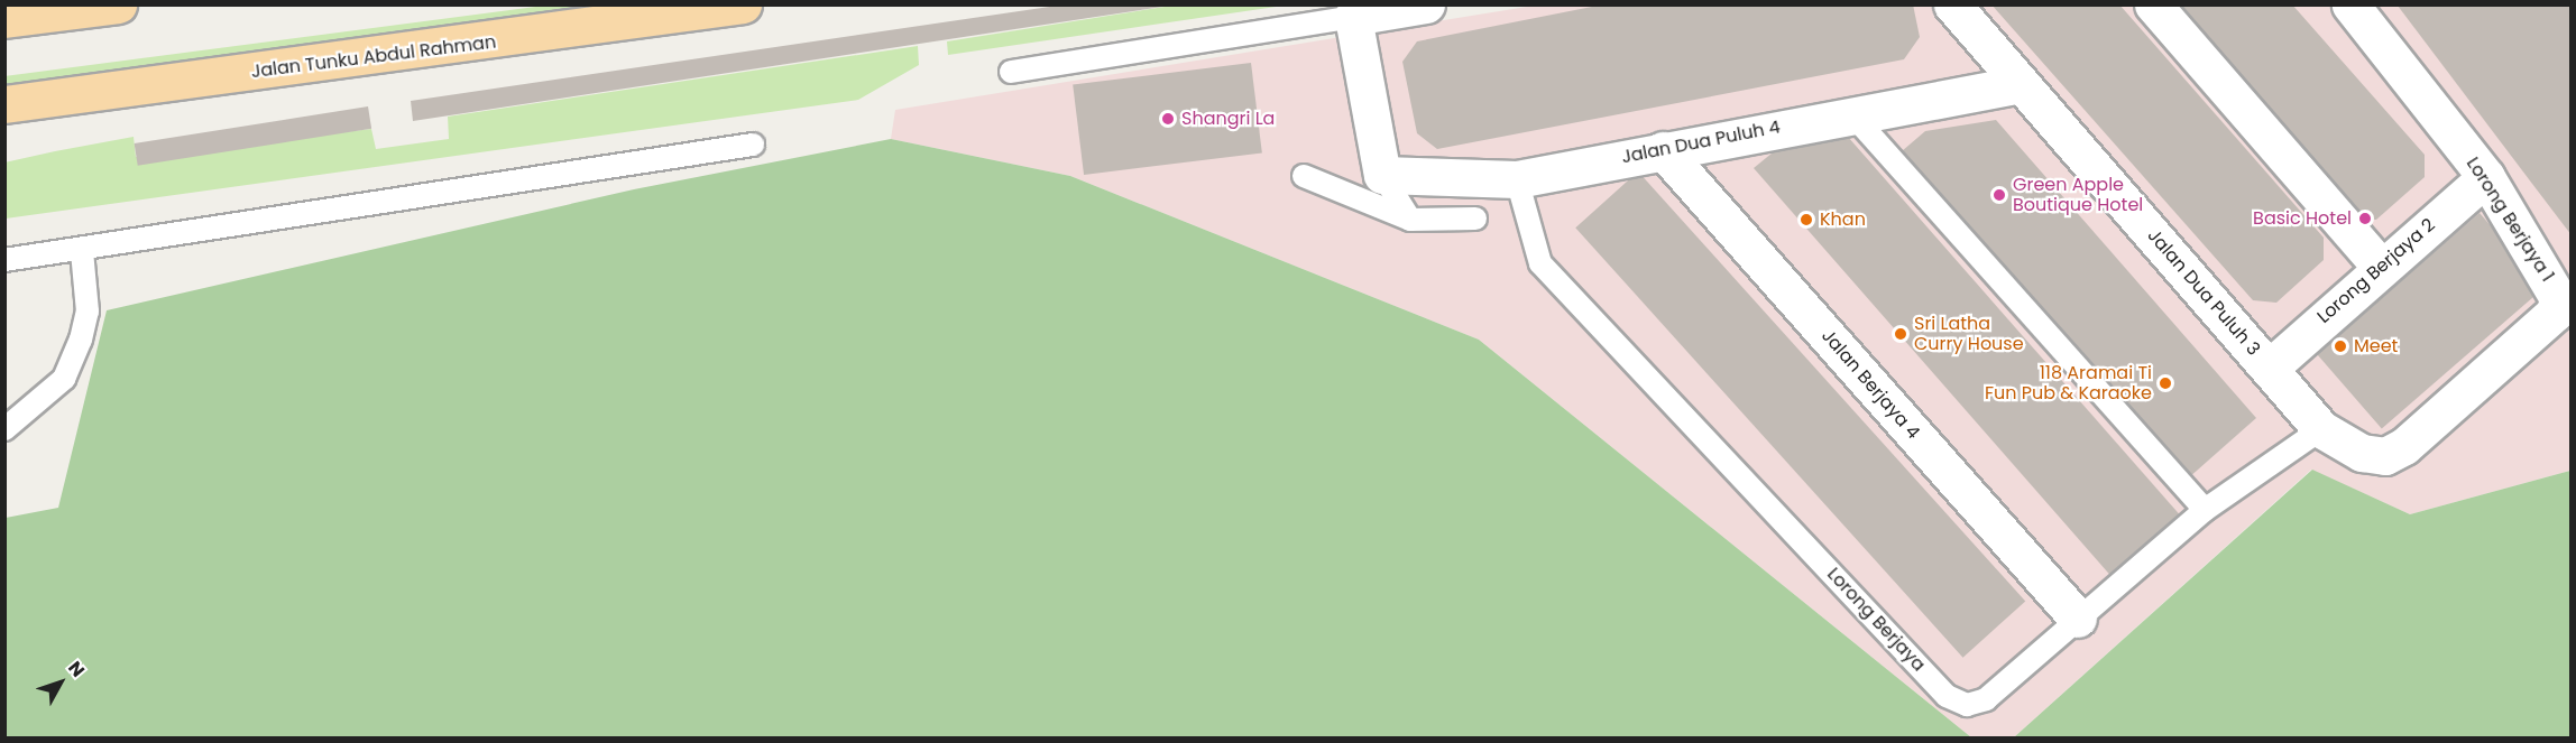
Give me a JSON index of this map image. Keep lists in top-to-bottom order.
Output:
{
  "streets": {
    "main road": ["Jalan Tunku Abdul Rahman"],
    "street": [
      "Jalan Dua Puluh 4",
      "Lorong Berjaya 1",
      "Lorong Berjaya 2",
      "Jalan Dua Puluh 3",
      "Jalan Berjaya 4"
    ],
    "lane": ["Lorong Berjaya"]
  },
  "crossings": [
    ["Jalan Dua Puluh 4", "Jalan Dua Puluh 3"],
    ["Jalan Dua Puluh 4", "Jalan Berjaya 4"],
    ["Jalan Dua Puluh 4", "Lorong Berjaya"],
    ["Lorong Berjaya 1", "Lorong Berjaya 2"],
    ["Lorong Berjaya 1", "Jalan Dua Puluh 3"],
    ["Lorong Berjaya 2", "Jalan Dua Puluh 3"],
    ["Jalan Dua Puluh 3", "Lorong Berjaya"],
    ["Jalan Berjaya 4", "Lorong Berjaya"]
  ],
  "places": [
    "Shangri La",
    "Green Apple Boutique Hotel",
    "Basic Hotel",
    "Khan",
    "Sri Latha Curry House",
    "Meet",
    "118 Aramai Ti Fun Pub & Karaoke"
  ],
  "north": "top right"
}
